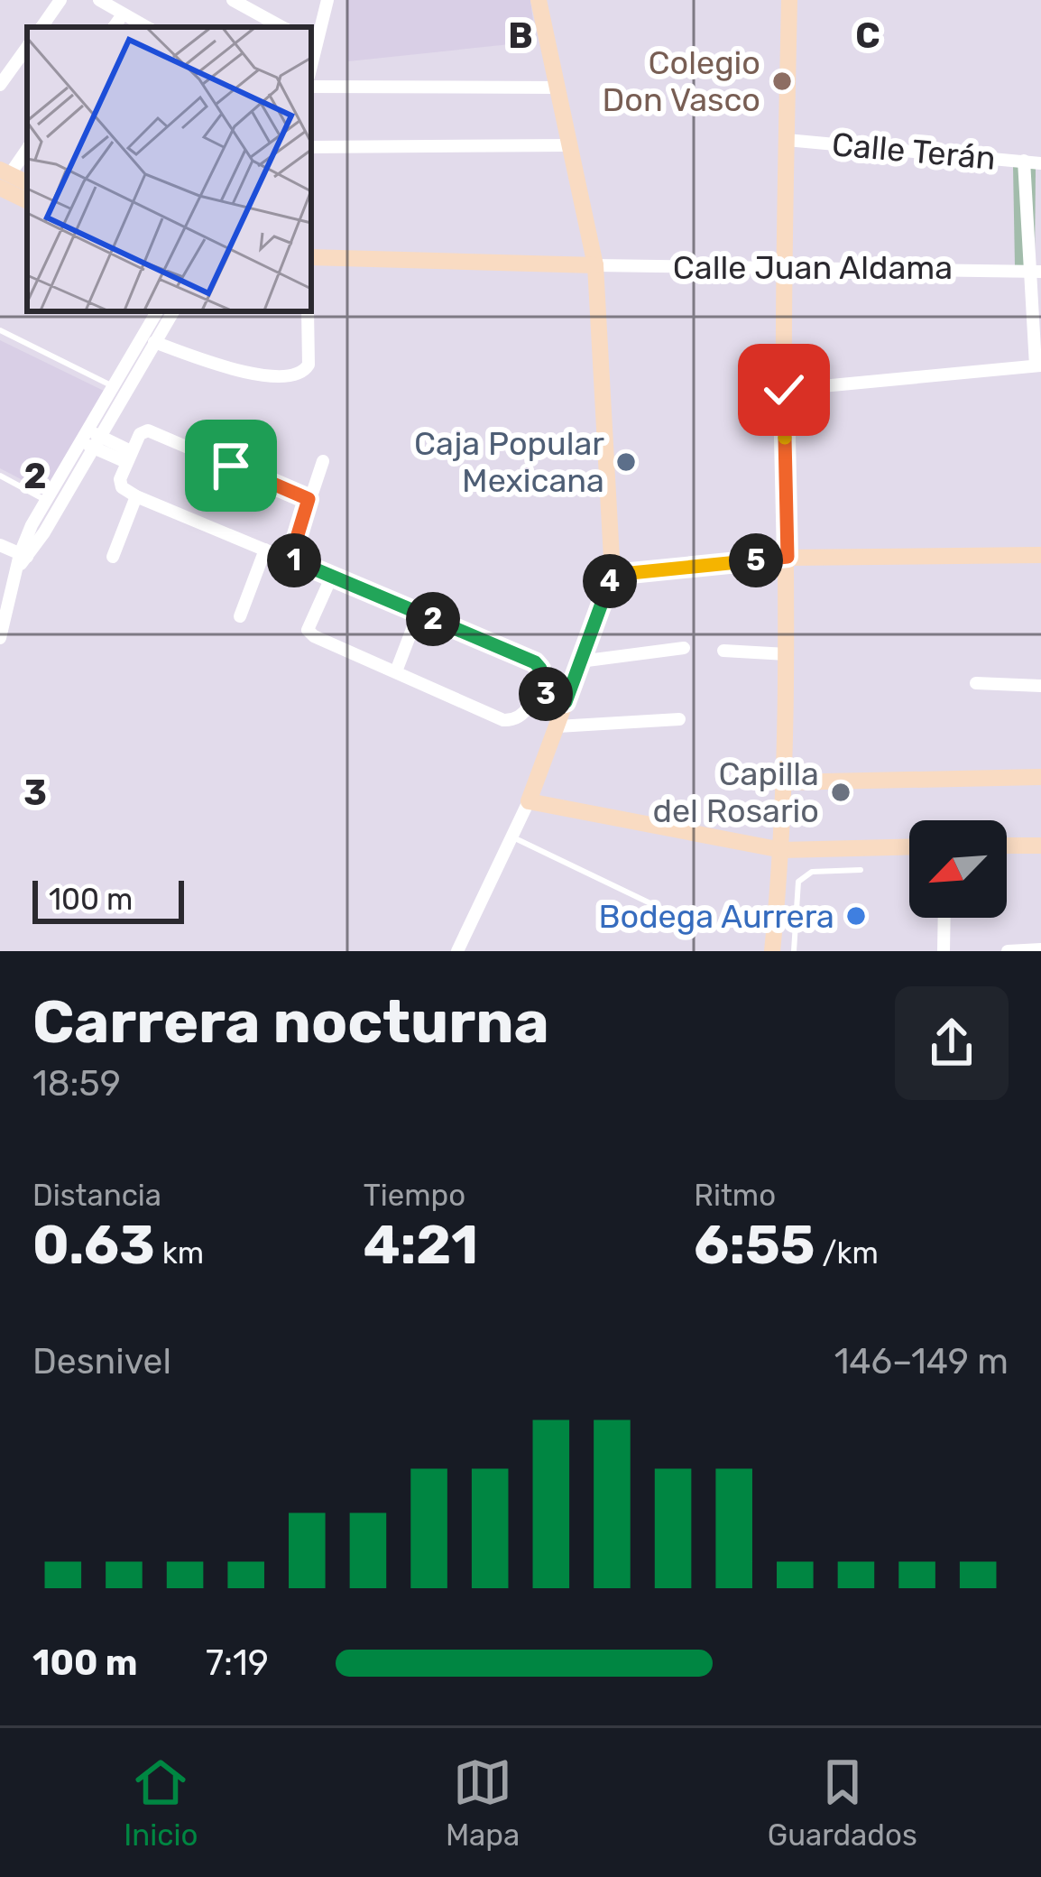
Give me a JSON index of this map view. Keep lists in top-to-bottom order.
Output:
{
  "streets": {
    "street": ["Calle Terán", "Calle Juan Aldama"]
  },
  "places": [
    "Colegio Don Vasco",
    "Caja Popular Mexicana",
    "Capilla del Rosario",
    "Bodega Aurrera"
  ],
  "scale_bar": "100 m",
  "north": "bottom left",
  "page": {
    "pins": [
      "1",
      "5",
      "4",
      "2",
      "3"
    ],
    "scale": "100 m",
    "heading": ["Carrera nocturna", "18:59"],
    "stats": [
      ["Distancia", "0.63 km"],
      ["Tiempo", "4:21"],
      ["Ritmo", "6:55 /km"]
    ],
    "chart": ["Desnivel", "146–149 m"],
    "list": [
      {
        "name": "100 m",
        "note": "7:19"
      }
    ],
    "tabs": ["Inicio", "Mapa", "Guardados"]
  },
  "grid": {
    "columns": ["B", "C"],
    "rows": ["2", "3"]
  }
}
